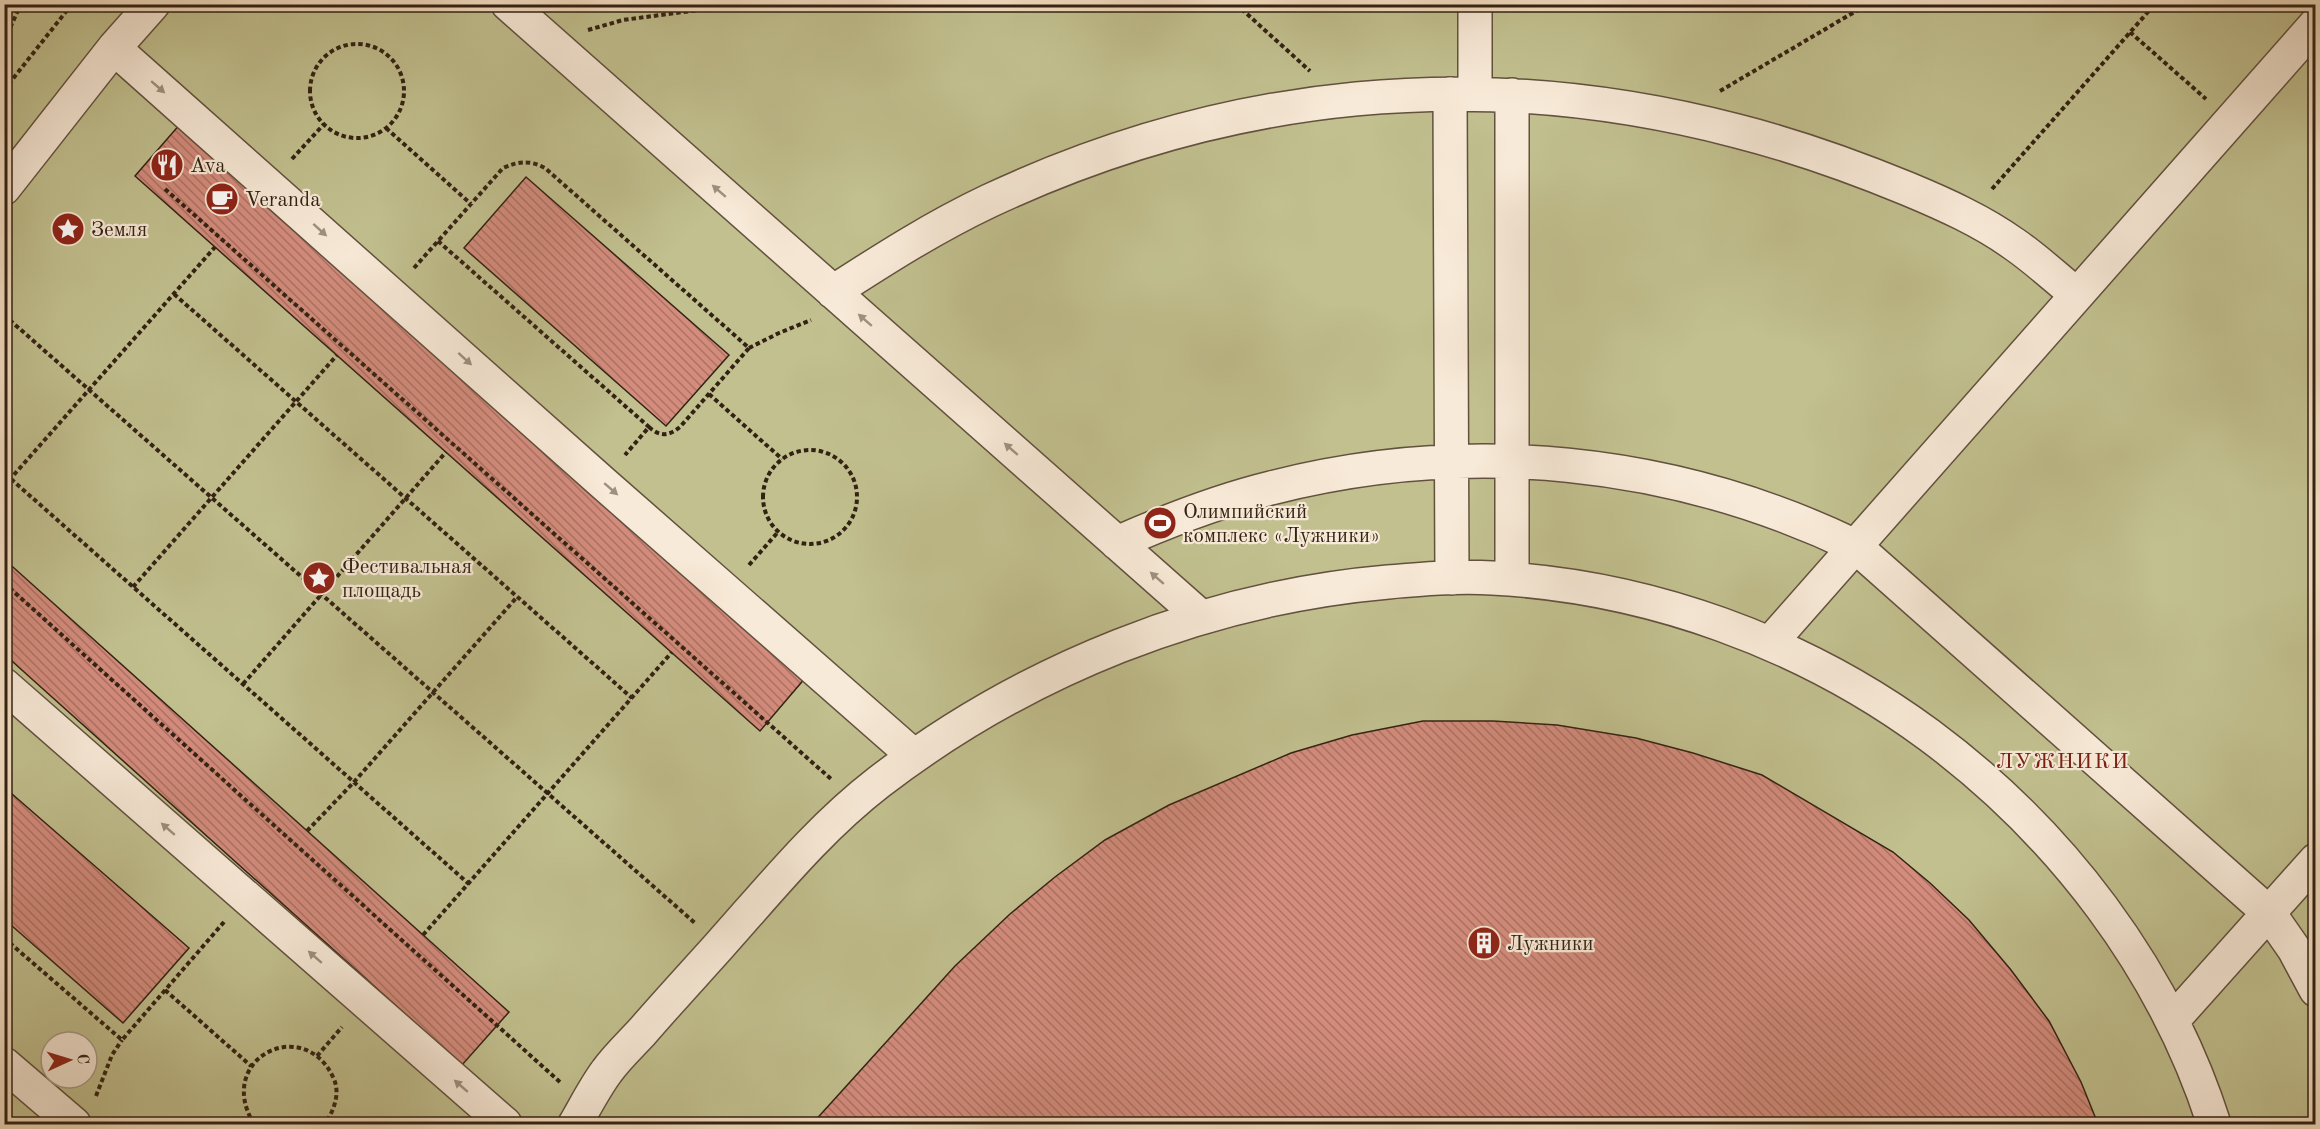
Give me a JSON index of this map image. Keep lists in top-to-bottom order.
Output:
{
  "districts": ["ЛУЖНИКИ"],
  "places": {
    "restaurant": ["Ava"],
    "cafe": ["Veranda"],
    "place": ["Земля", "Фестивальная площадь"],
    "sports": ["Олимпийский комплекс «Лужники»"],
    "building": ["Лужники"]
  },
  "north": "right"
}
